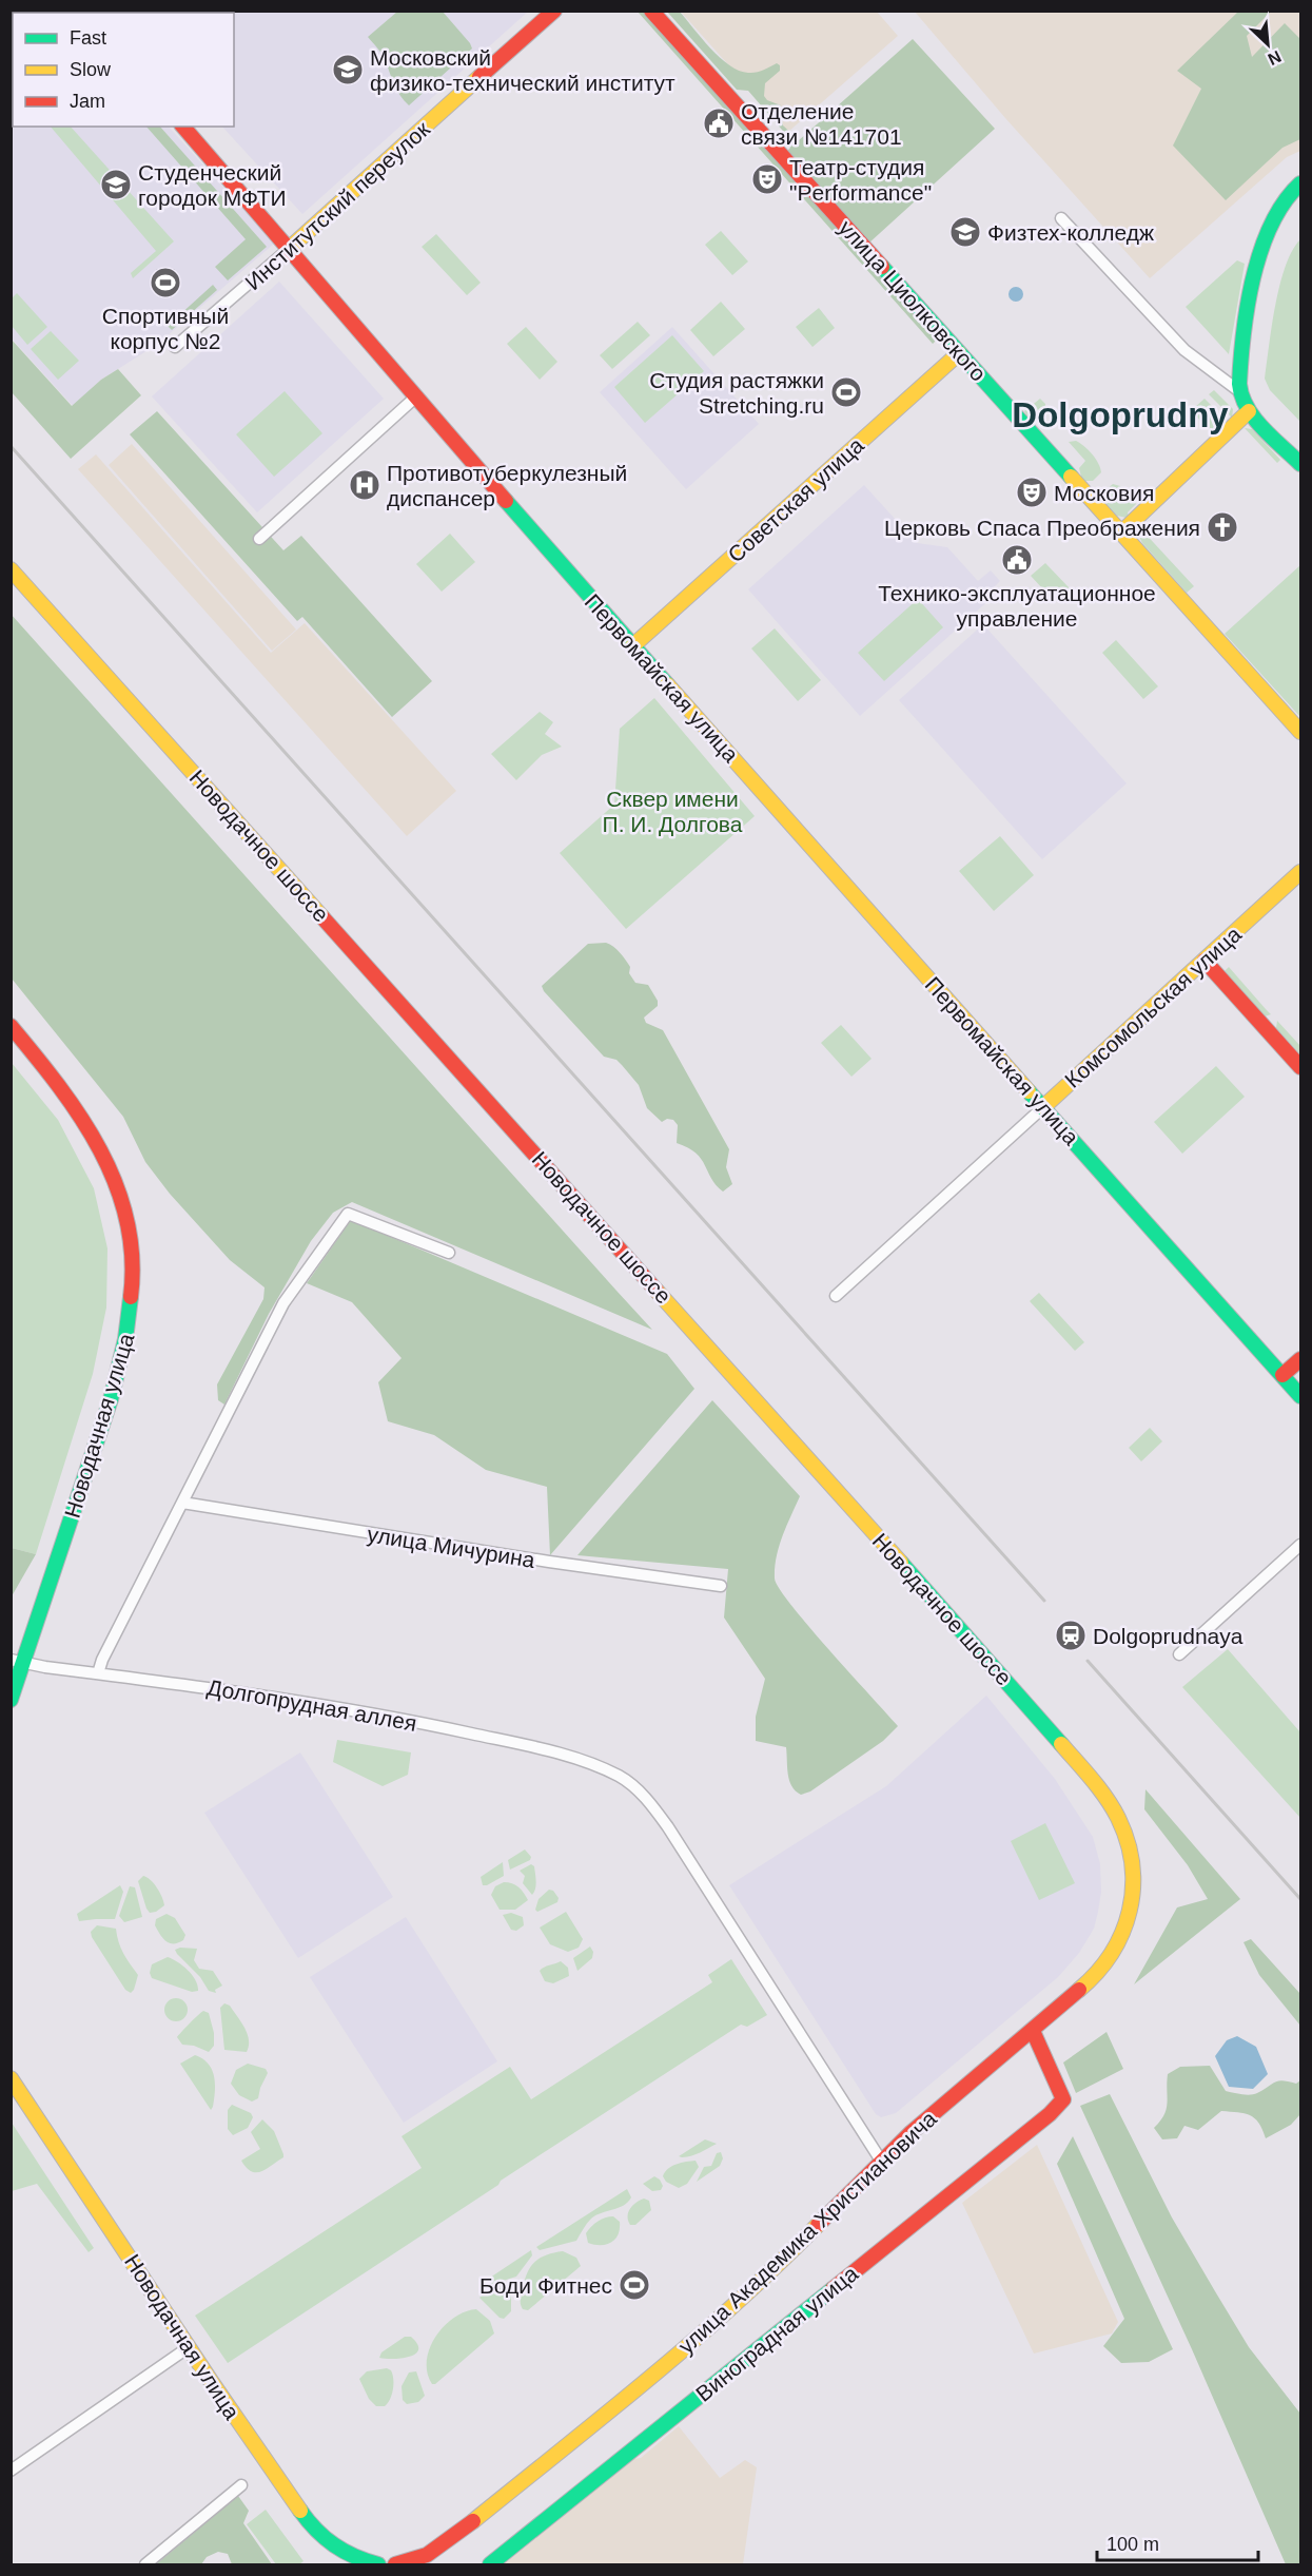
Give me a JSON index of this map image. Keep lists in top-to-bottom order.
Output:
{
  "streets": {
    "street": [
      "Институтский переулок",
      "улица Циолковского",
      "Советская улица",
      "Первомайская улица",
      "Новодачное шоссе",
      "Комсомольская улица",
      "Новодачная улица",
      "улица Мичурина",
      "Долгопрудная аллея",
      "улица Академика Христиановича",
      "Виноградная улица"
    ]
  },
  "crossings": [
    ["Институтский переулок", "Первомайская улица"],
    ["улица Циолковского", "Советская улица"],
    ["Советская улица", "Первомайская улица"],
    ["Первомайская улица", "Комсомольская улица"],
    ["Новодачное шоссе", "улица Академика Христиановича"],
    ["Новодачная улица", "Долгопрудная аллея"],
    ["Долгопрудная аллея", "улица Академика Христиановича"],
    ["улица Академика Христиановича", "Виноградная улица"]
  ],
  "districts": ["Dolgoprudny"],
  "parks": ["Сквер имени П. И. Долгова"],
  "places": {
    "school or university": ["Московский физико-технический институт", "Студенческий городок МФТИ", "Физтех-колледж"],
    "public building": ["Отделение связи №141701", "Технико-эксплуатационное управление"],
    "theatre": ["Театр-студия \"Performance\"", "Московия"],
    "sports": ["Спортивный корпус №2", "Студия растяжки Stretching.ru", "Боди Фитнес"],
    "hospital": ["Противотуберкулезный диспансер"],
    "church": ["Церковь Спаса Преображения"],
    "station": ["Dolgoprudnaya"]
  },
  "legend": ["Fast", "Slow", "Jam"],
  "scale_bar": "100 m",
  "north": "bottom right"
}
